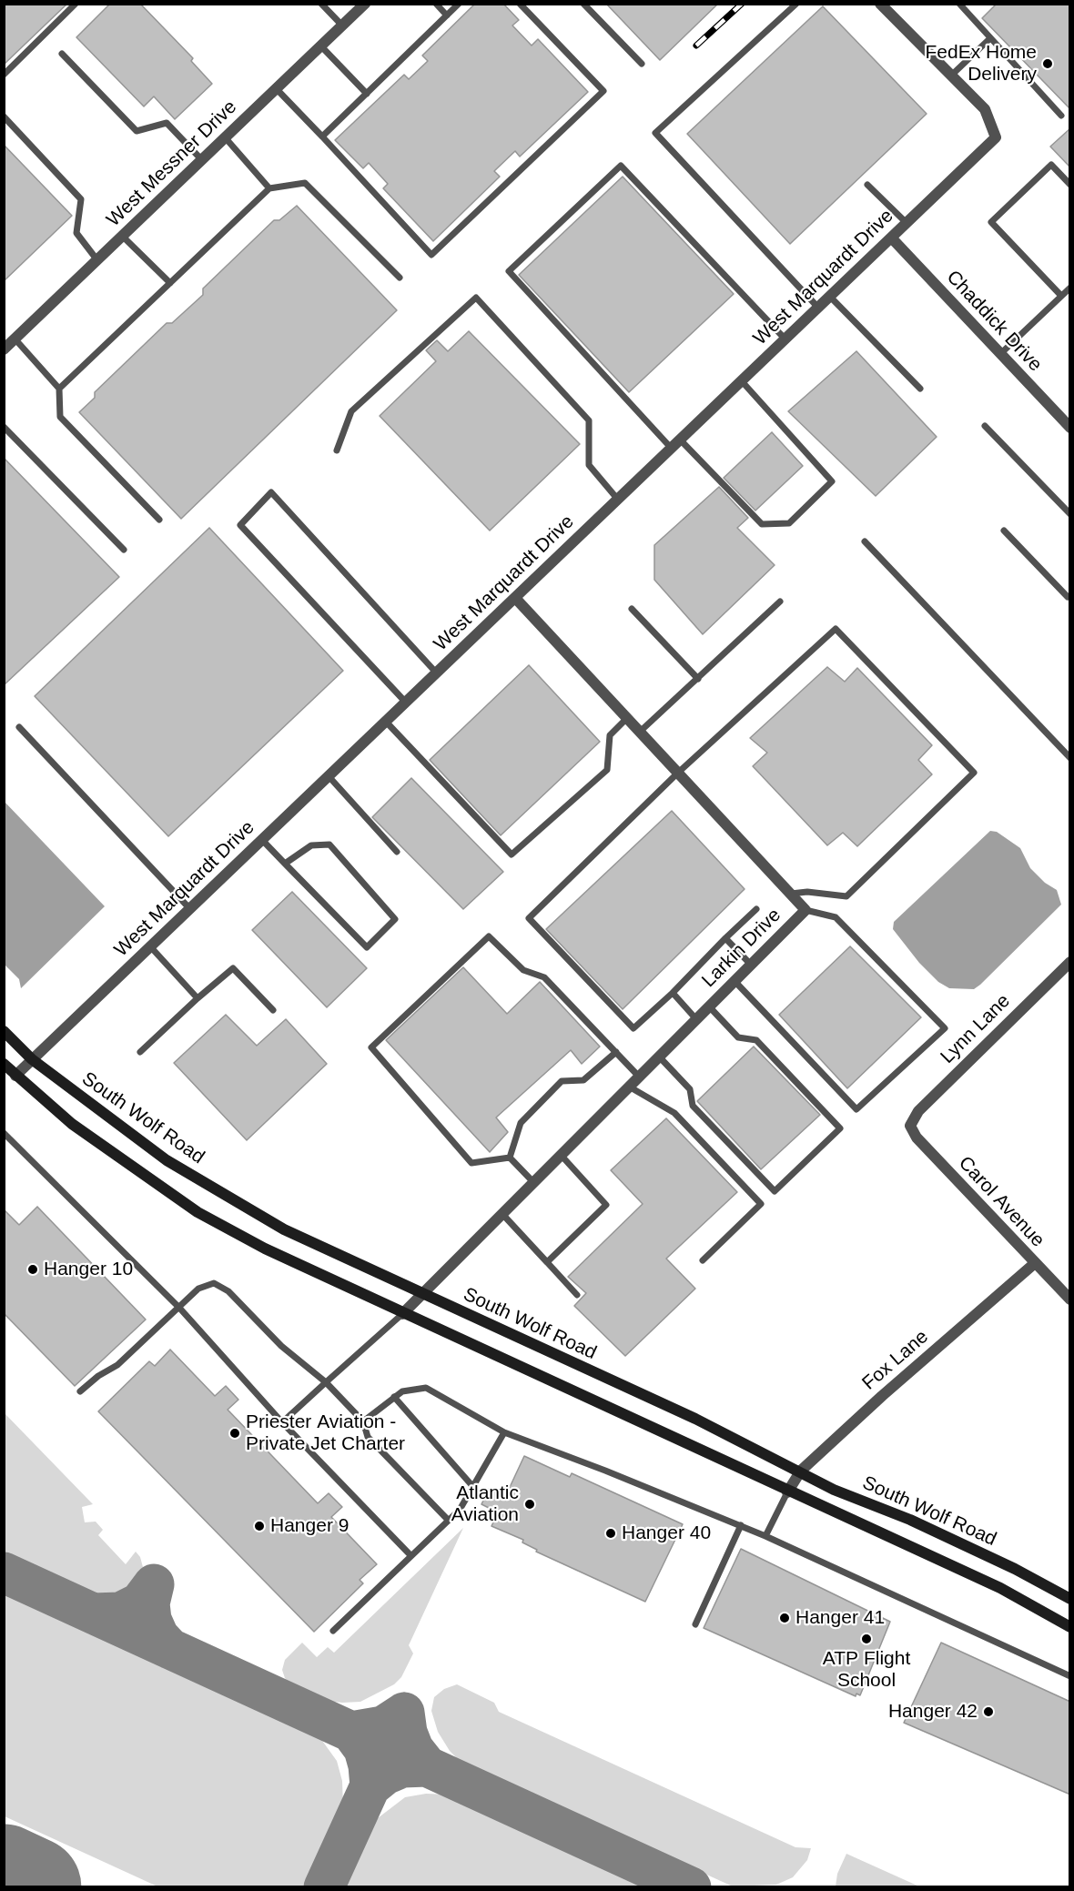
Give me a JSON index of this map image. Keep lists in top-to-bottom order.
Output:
{
  "streets": {
    "main road": ["South Wolf Road"],
    "street": [
      "West Messner Drive",
      "West Marquardt Drive",
      "Chaddick Drive",
      "Larkin Drive",
      "Lynn Lane",
      "Carol Avenue",
      "Fox Lane"
    ]
  },
  "crossings": [
    ["West Marquardt Drive", "Chaddick Drive"],
    ["West Marquardt Drive", "Larkin Drive"],
    ["West Marquardt Drive", "South Wolf Road"],
    ["Larkin Drive", "South Wolf Road"],
    ["Lynn Lane", "Carol Avenue"],
    ["South Wolf Road", "Fox Lane"],
    ["Carol Avenue", "Fox Lane"]
  ],
  "places": [
    "FedEx Home Delivery",
    "Hanger 10",
    "Priester Aviation - Private Jet Charter",
    "Atlantic Aviation",
    "Hanger 9",
    "Hanger 40",
    "Hanger 41",
    "ATP Flight School",
    "Hanger 42"
  ]
}
